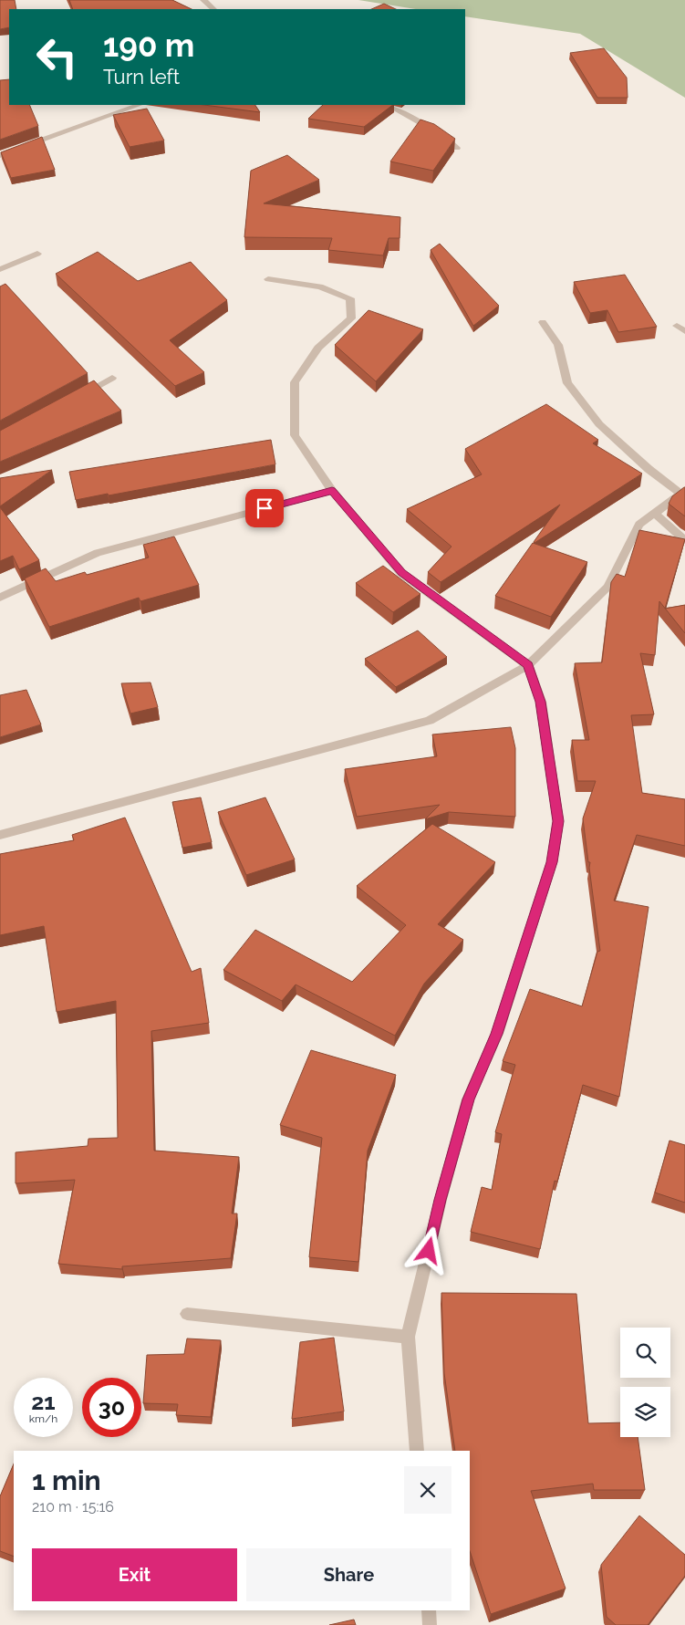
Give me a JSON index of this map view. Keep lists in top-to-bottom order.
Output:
{
  "page": {
    "turn": ["190 m", "Turn left"],
    "speed": "21 km/h",
    "limit": "30",
    "heading": ["1 min", "210 m · 15:16"],
    "buttons": ["Exit", "Share"]
  }
}
